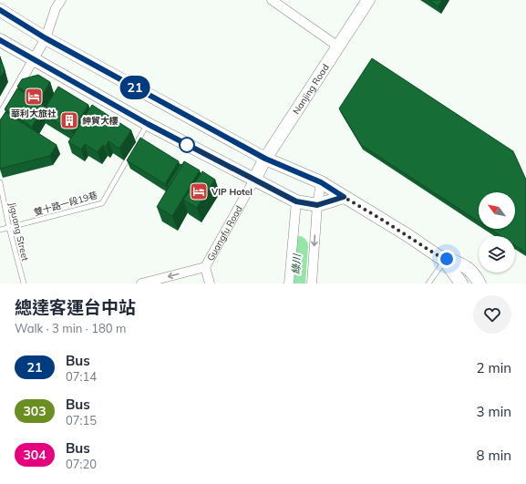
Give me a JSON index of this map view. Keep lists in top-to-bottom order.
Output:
{
  "streets": {
    "main road": ["Nanjing Road"],
    "street": ["Guangfu Road"],
    "lane": ["雙十路一段19巷", "Jiguang Street"]
  },
  "crossings": [
    ["Nanjing Road", "Guangfu Road"],
    ["雙十路一段19巷", "Jiguang Street"]
  ],
  "one_way": ["Guangfu Road"],
  "water": ["綠川"],
  "places": {
    "hotel": ["華利大旅社", "VIP Hotel"],
    "building": ["紳貿大樓"]
  },
  "lines": ["bus line 21"],
  "north": "top left",
  "page": {
    "on_map": "21",
    "heading": ["總達客運台中站", "Walk · 3 min · 180 m"],
    "list": [
      {
        "mark": "21",
        "name": "Bus",
        "note": "07:14",
        "value": "2 min"
      },
      {
        "mark": "303",
        "name": "Bus",
        "note": "07:15",
        "value": "3 min"
      },
      {
        "mark": "304",
        "name": "Bus",
        "note": "07:20",
        "value": "8 min"
      }
    ]
  }
}
